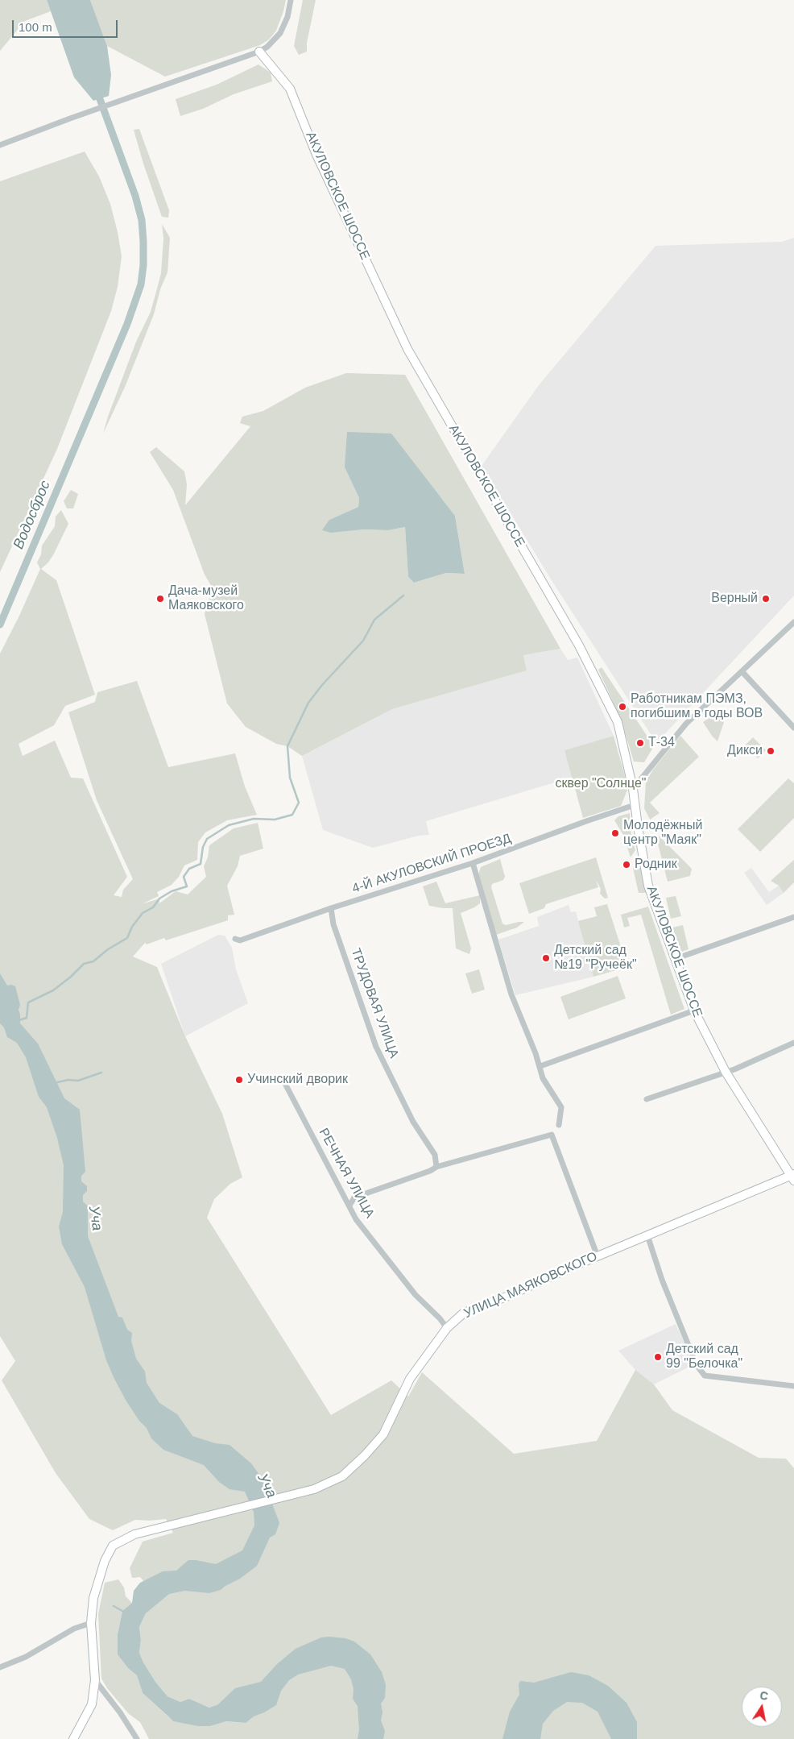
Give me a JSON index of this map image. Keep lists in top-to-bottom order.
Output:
{
  "streets": {
    "street": [
      "АКУЛОВСКОЕ ШОССЕ",
      "4-Й АКУЛОВСКИЙ ПРОЕЗД",
      "ТРУДОВАЯ УЛИЦА",
      "РЕЧНАЯ УЛИЦА",
      "УЛИЦА МАЯКОВСКОГО"
    ]
  },
  "crossings": [
    ["АКУЛОВСКОЕ ШОССЕ", "4-Й АКУЛОВСКИЙ ПРОЕЗД"],
    ["АКУЛОВСКОЕ ШОССЕ", "УЛИЦА МАЯКОВСКОГО"],
    ["4-Й АКУЛОВСКИЙ ПРОЕЗД", "ТРУДОВАЯ УЛИЦА"],
    ["РЕЧНАЯ УЛИЦА", "УЛИЦА МАЯКОВСКОГО"]
  ],
  "water": ["Водосброс", "Уча"],
  "parks": ["сквер \"Солнце\""],
  "places": [
    "Дача-музей Маяковского",
    "Верный",
    "Работникам ПЭМЗ, погибшим в годы ВОВ",
    "Т-34",
    "Дикси",
    "Молодёжный центр \"Маяк\"",
    "Родник",
    "Детский сад №19 \"Ручеёк\"",
    "Учинский дворик",
    "Детский сад 99 \"Белочка\""
  ],
  "scale_bar": "100 m",
  "north": "top"
}
